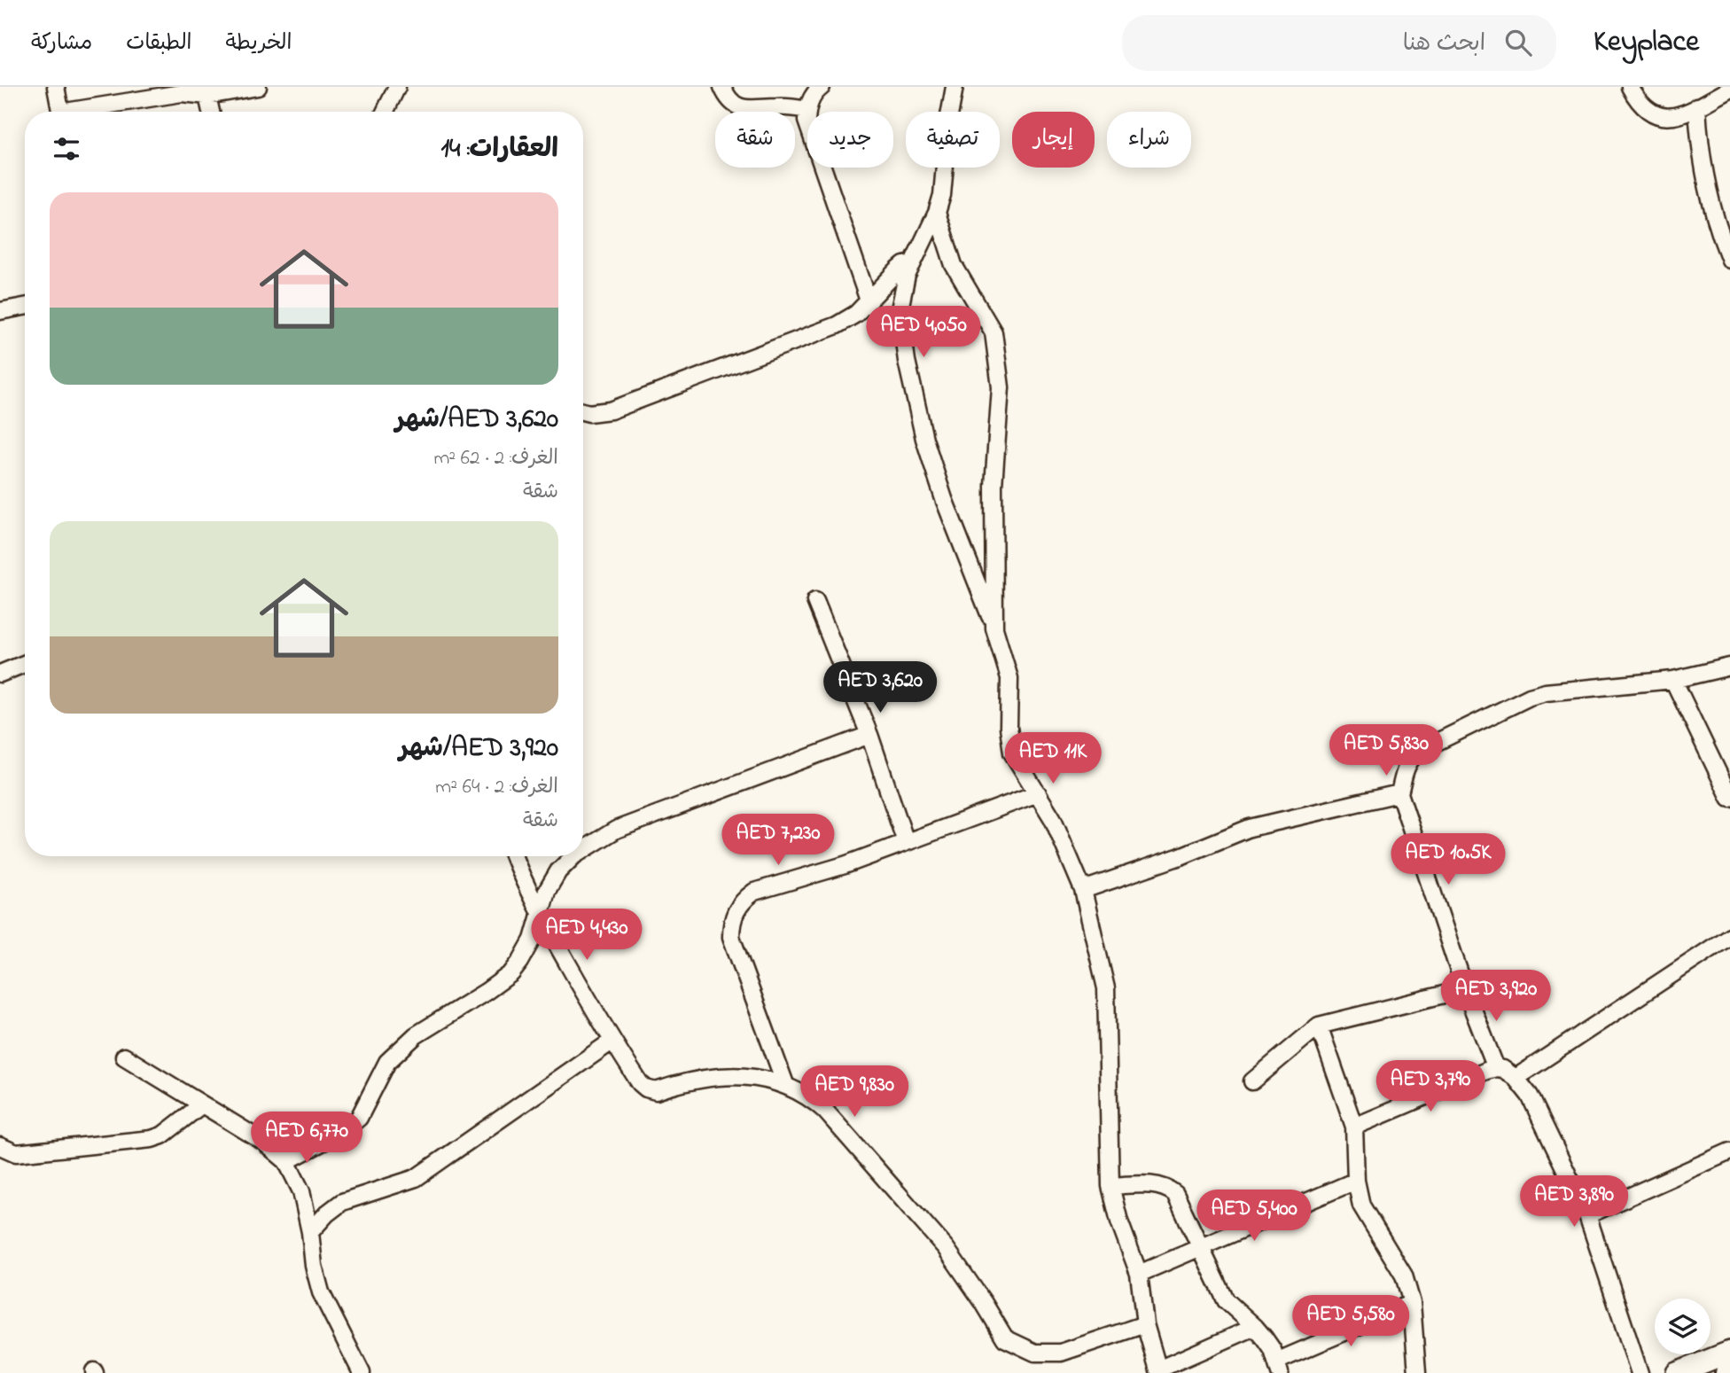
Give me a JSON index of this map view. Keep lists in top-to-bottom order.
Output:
{
  "page": {
    "header": "Keyplace",
    "search": "ابحث هنا",
    "nav": ["الخريطة", "الطبقات", "مشاركة"],
    "chip": [
      "شراء",
      "إيجار",
      "تصفية",
      "جديد",
      "شقة"
    ],
    "heading": "العقارات: 14",
    "list": [
      {
        "name": "AED 3,620/شهر",
        "note": "الغرف: 2 · 62 m² · شقة"
      },
      {
        "name": "AED 3,920/شهر",
        "note": "الغرف: 2 · 64 m² · شقة"
      }
    ],
    "price": [
      "AED 4,050",
      "AED 3,620",
      "AED 5,830",
      "AED 11K",
      "AED 7,230",
      "AED 10.5K",
      "AED 4,430",
      "AED 3,920",
      "AED 3,790",
      "AED 9,830",
      "AED 6,770",
      "AED 3,890",
      "AED 5,400",
      "AED 5,580"
    ]
  }
}
